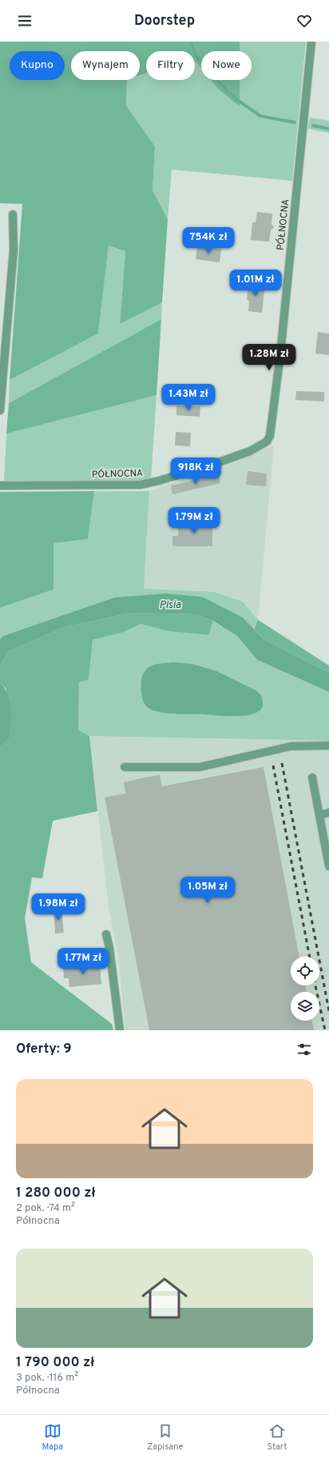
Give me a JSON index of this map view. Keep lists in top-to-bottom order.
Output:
{
  "streets": {
    "street": ["PÓŁNOCNA"]
  },
  "water": ["Pisia"],
  "page": {
    "header": "Doorstep",
    "chip": [
      "Kupno",
      "Wynajem",
      "Filtry",
      "Nowe"
    ],
    "price": [
      "754K zł",
      "1.01M zł",
      "1.28M zł",
      "1.43M zł",
      "918K zł",
      "1.79M zł",
      "1.05M zł",
      "1.98M zł",
      "1.77M zł"
    ],
    "heading": "Oferty: 9",
    "list": [
      {
        "name": "1 280 000 zł",
        "note": "2 pok. · 74 m² · Północna"
      },
      {
        "name": "1 790 000 zł",
        "note": "3 pok. · 116 m² · Północna"
      }
    ],
    "tabs": ["Mapa", "Zapisane", "Start"]
  }
}
